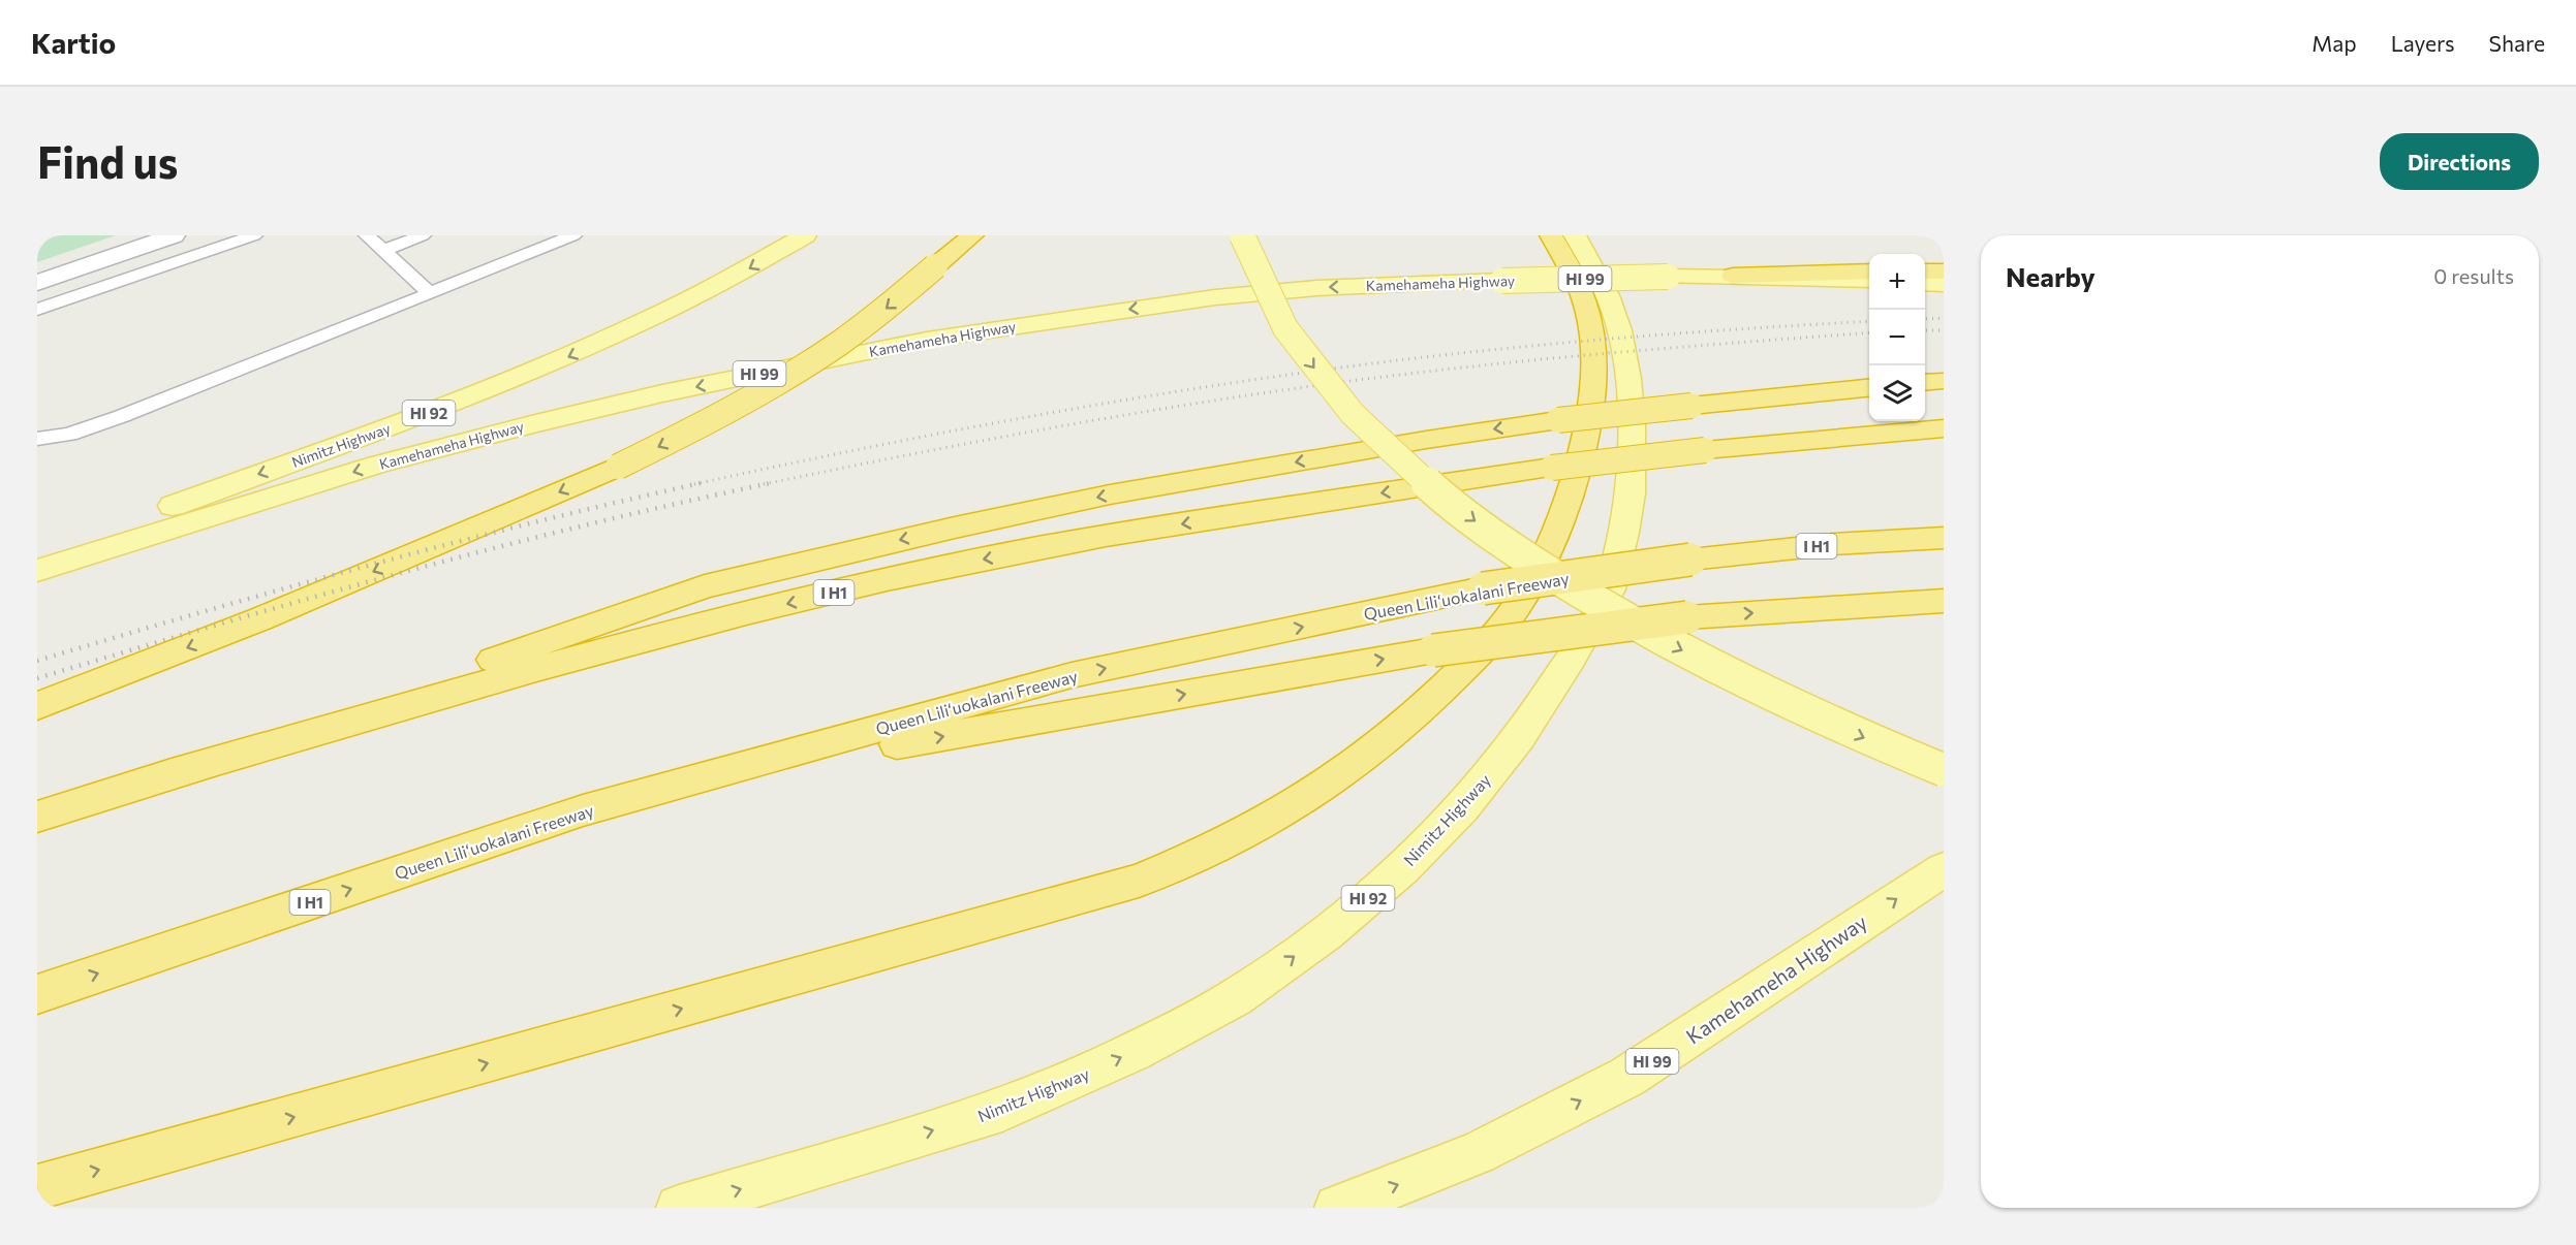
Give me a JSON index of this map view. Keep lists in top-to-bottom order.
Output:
{
  "streets": {
    "highway": ["I H1", "Queen Liliʻuokalani Freeway"],
    "main road": [
      "HI 99",
      "Kamehameha Highway",
      "HI 92",
      "Nimitz Highway"
    ]
  },
  "page": {
    "header": "Kartio",
    "nav": ["Map", "Layers", "Share"],
    "buttons": "Directions",
    "title": "Find us",
    "heading": ["Nearby", "0 results"],
    "map_buttons": ["+", "−"]
  }
}
